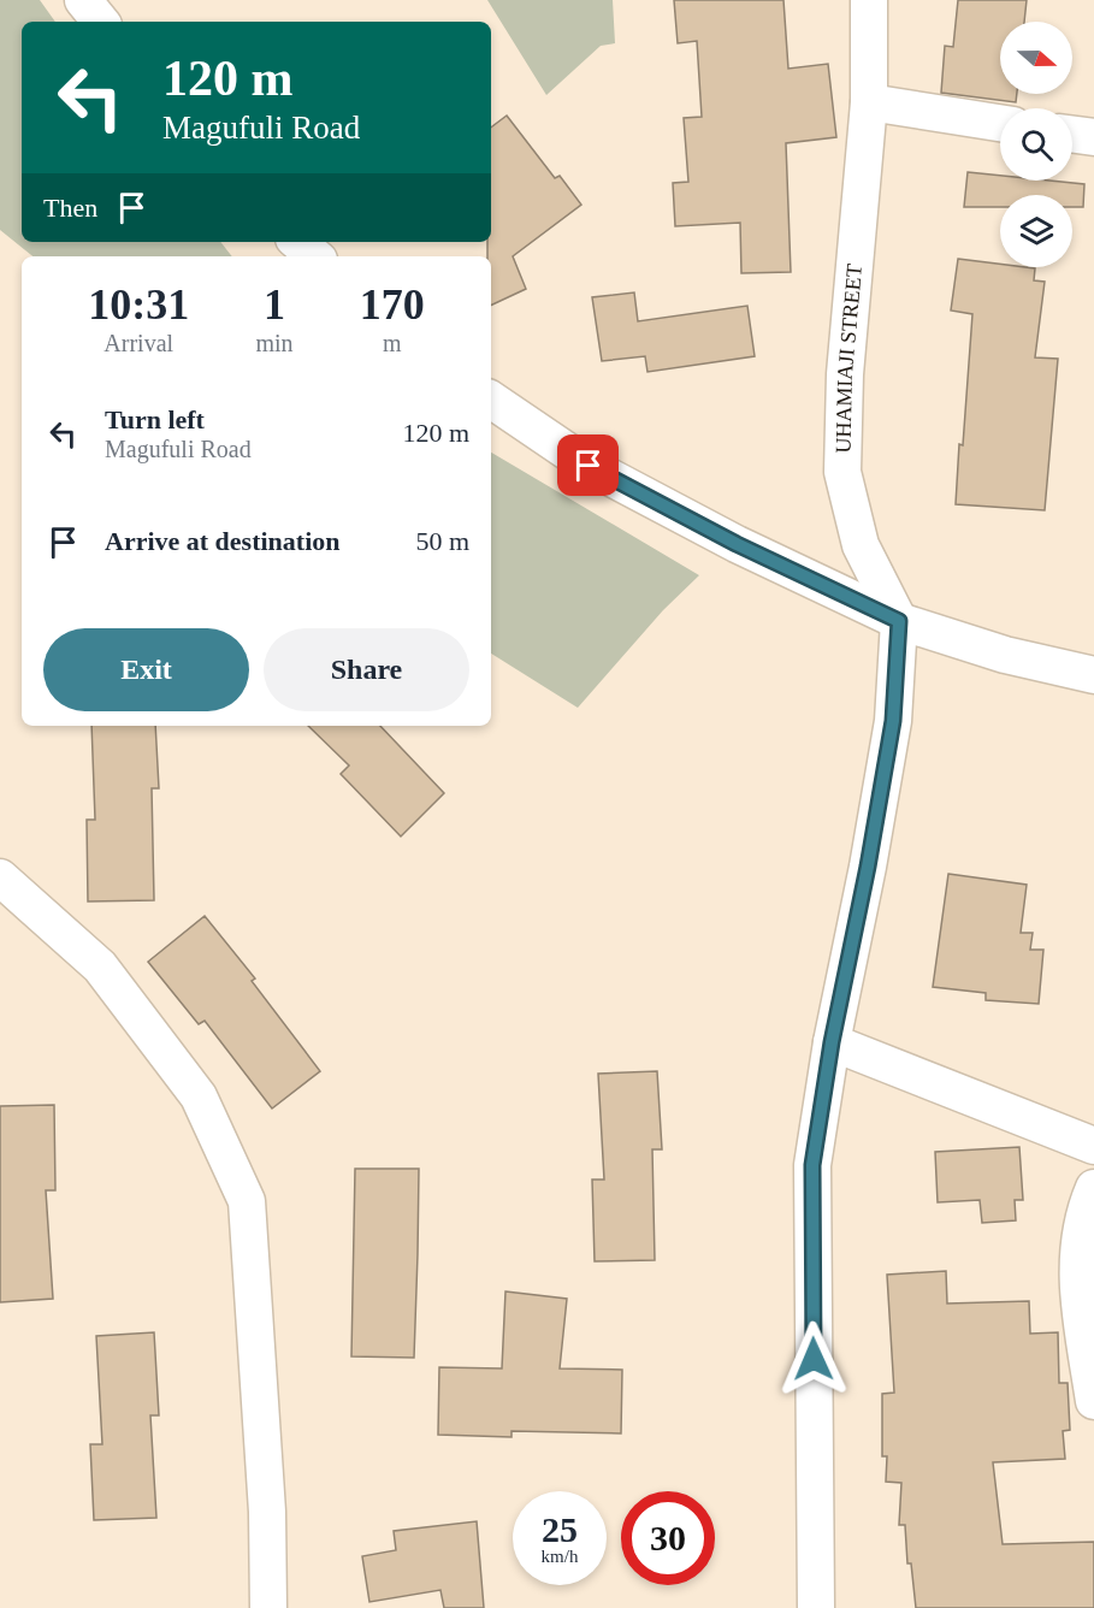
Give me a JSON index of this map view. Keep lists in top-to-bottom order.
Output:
{
  "streets": {
    "street": ["UHAMIAJI STREET"]
  },
  "north": "right",
  "page": {
    "turn": ["120 m", "Magufuli Road"],
    "then": "Then",
    "eta": [
      "10:31",
      "Arrival",
      "1",
      "min",
      "170",
      "m"
    ],
    "list": [
      {
        "name": "Turn left",
        "note": "Magufuli Road",
        "value": "120 m"
      },
      {
        "name": "Arrive at destination",
        "value": "50 m"
      }
    ],
    "buttons": ["Exit", "Share"],
    "speed": "25 km/h",
    "limit": "30"
  }
}
